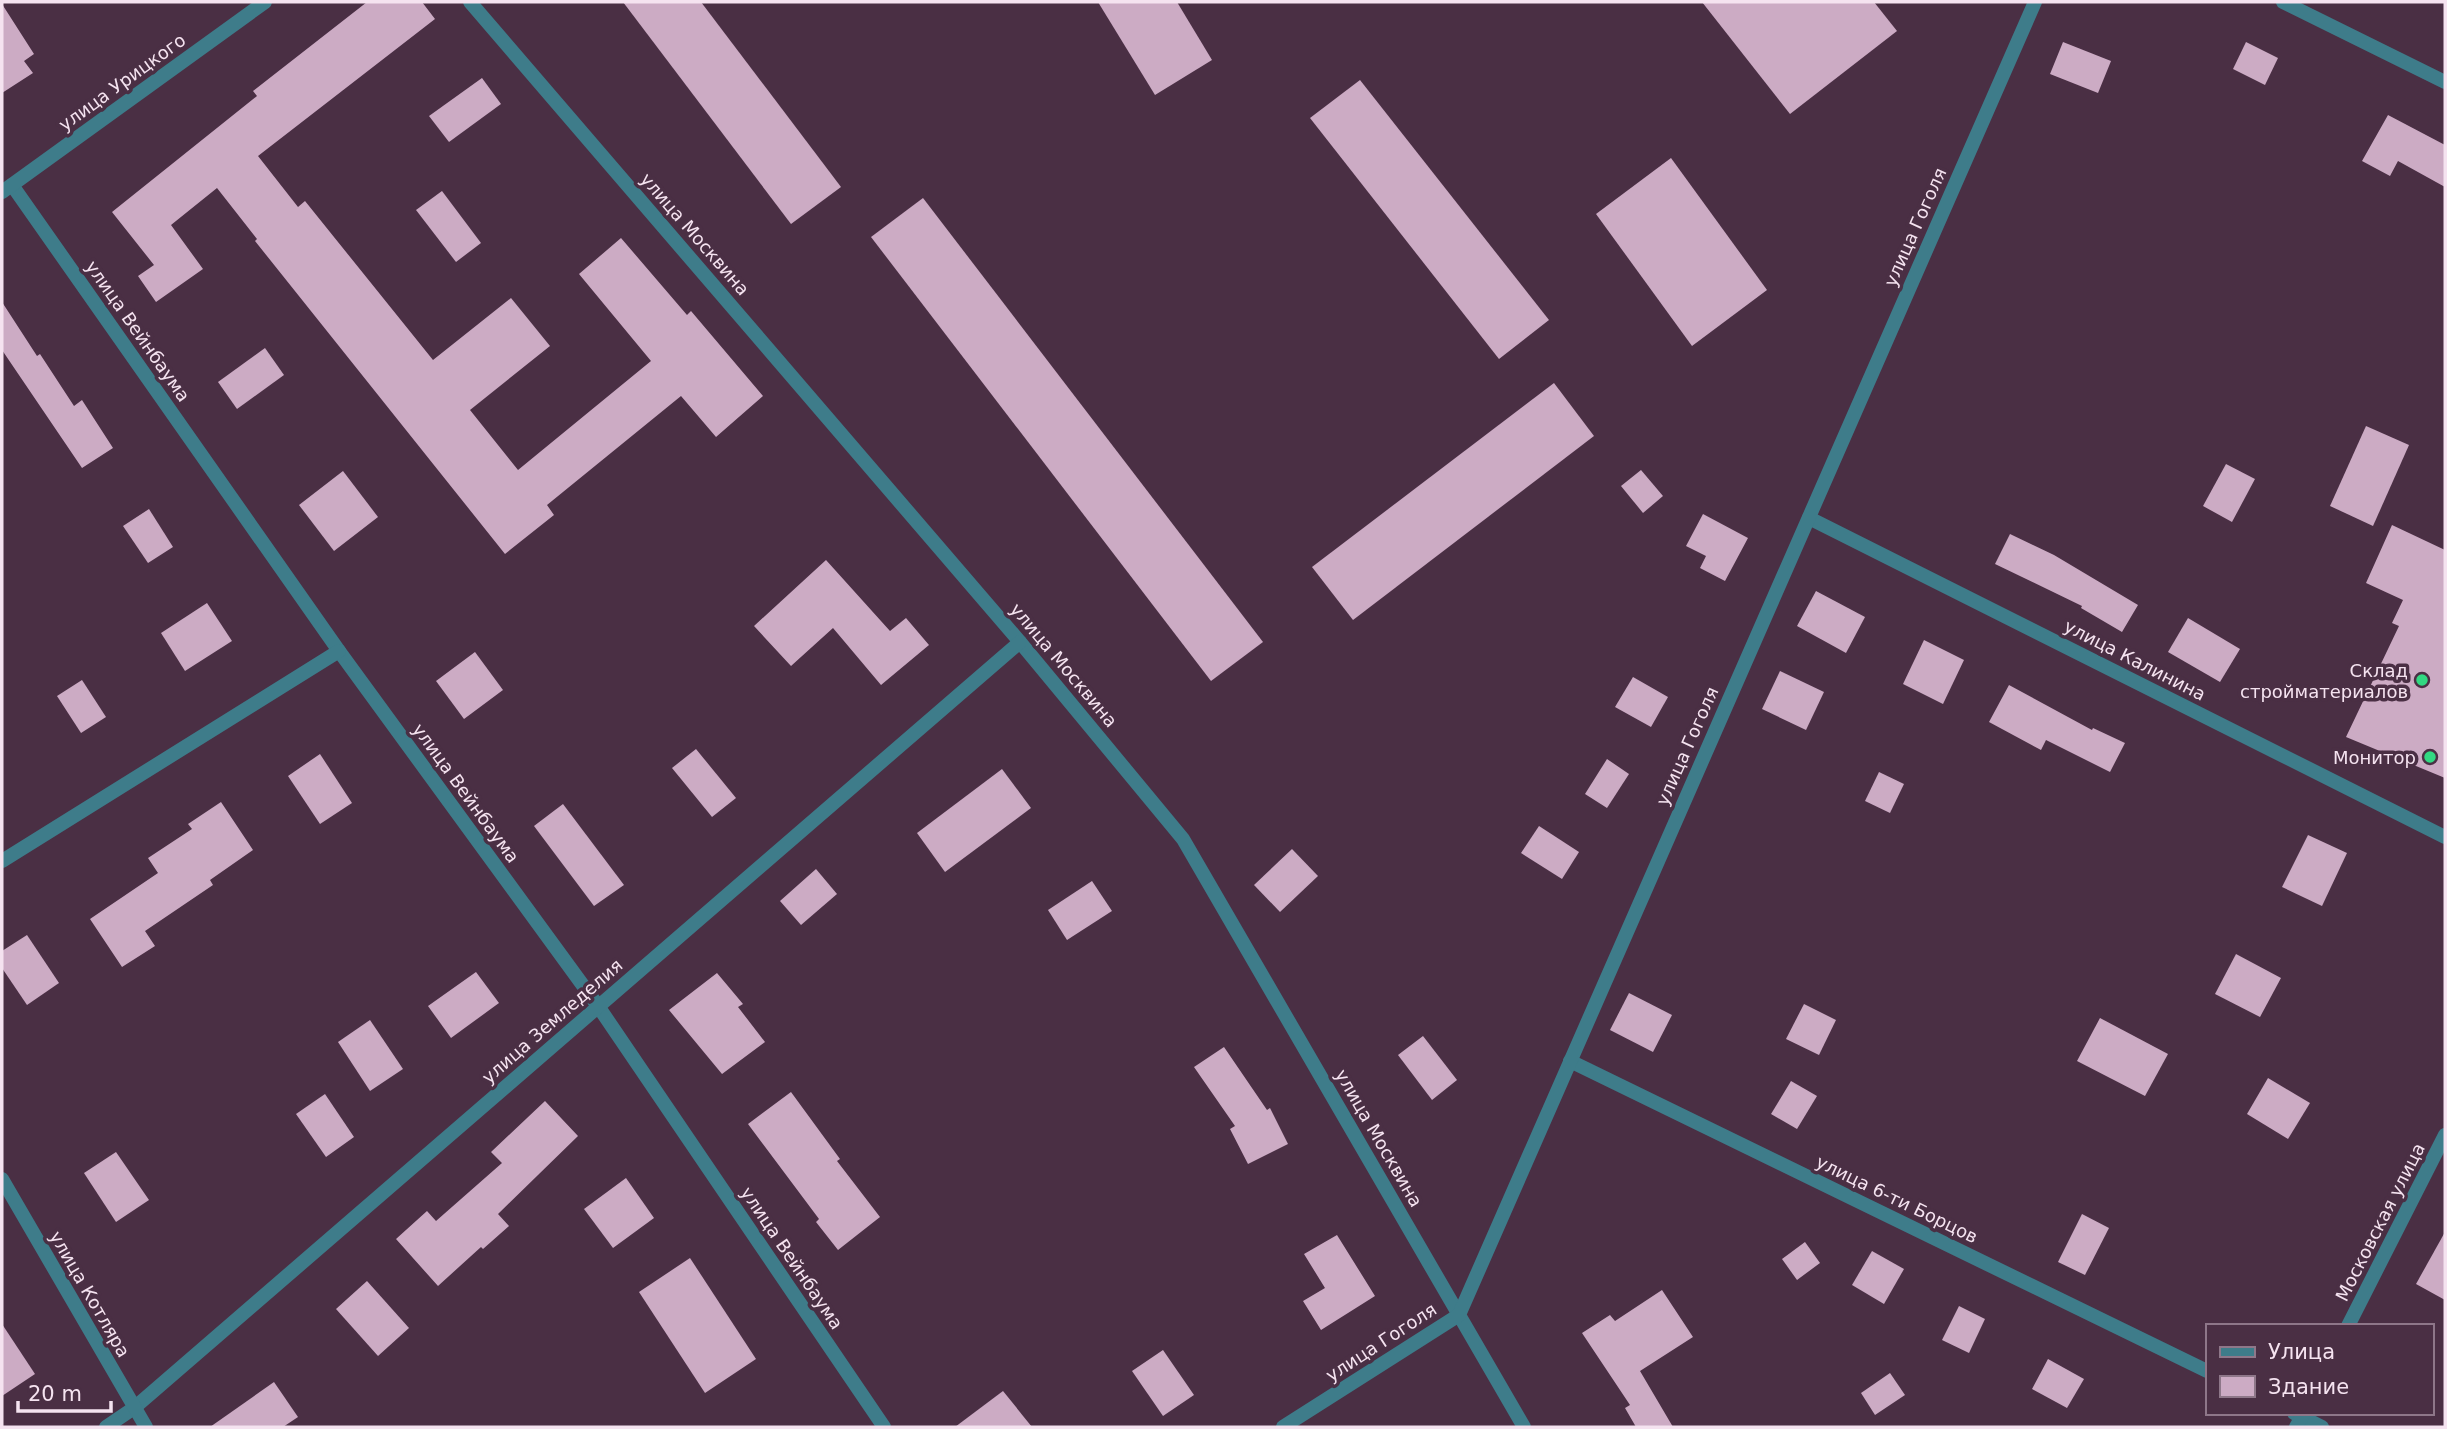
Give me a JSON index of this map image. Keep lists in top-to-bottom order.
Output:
{
  "streets": {
    "street": [
      "улица Урицкого",
      "улица Гоголя",
      "улица Москвина",
      "улица Вейнбаума",
      "улица Калинина",
      "улица Земледелия",
      "улица 6-ти Борцов",
      "Московская улица",
      "улица Котляра"
    ]
  },
  "crossings": [
    ["улица Урицкого", "улица Вейнбаума"],
    ["улица Гоголя", "улица Москвина"],
    ["улица Гоголя", "улица Калинина"],
    ["улица Гоголя", "улица 6-ти Борцов"],
    ["улица Москвина", "улица Земледелия"],
    ["улица Вейнбаума", "улица Земледелия"],
    ["улица Земледелия", "улица Котляра"]
  ],
  "places": ["Склад стройматериалов", "Монитор"],
  "legend": ["Улица", "Здание"],
  "scale_bar": "20 m"
}
